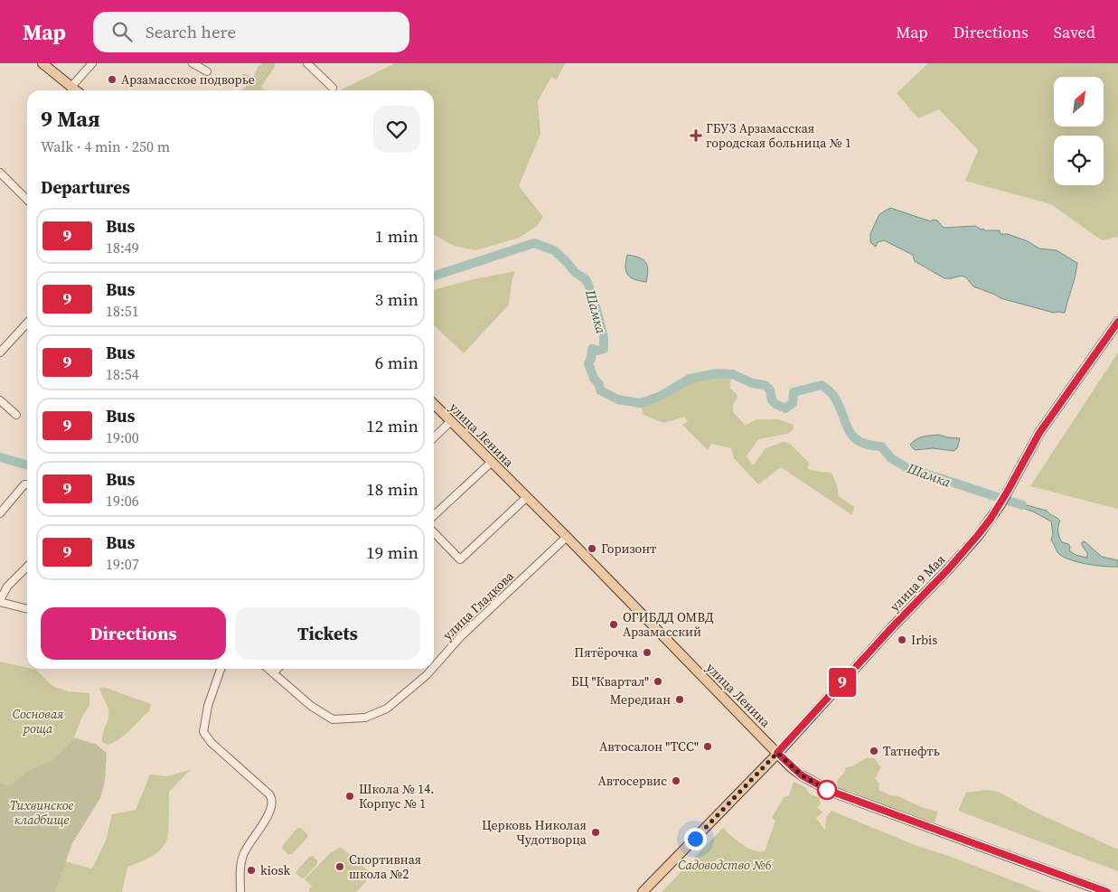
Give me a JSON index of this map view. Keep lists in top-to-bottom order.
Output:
{
  "streets": {
    "main road": ["улица Ленина", "улица 9 Мая"],
    "street": ["улица Гладкова"]
  },
  "crossings": [
    ["улица Ленина", "улица 9 Мая"],
    ["улица Ленина", "улица Гладкова"]
  ],
  "water": ["Шамка"],
  "parks": ["Сосновая роща", "Тихвинское кладбище", "Садоводство №6"],
  "places": {
    "other": [
      "Арзамасское подворье",
      "Горизонт",
      "ОГИБДД ОМВД Арзамасский",
      "Irbis",
      "Пятёрочка",
      "БЦ \"Квартал\"",
      "Мередиан",
      "Автосалон \"ТСС\"",
      "Татнефть",
      "Автосервис",
      "Школа № 14. Корпус № 1",
      "Церковь Николая Чудотворца",
      "Спортивная школа №2",
      "kiosk"
    ],
    "health": ["ГБУЗ Арзамасская городская больница № 1"]
  },
  "lines": ["bus line 9"],
  "north": "top right",
  "page": {
    "header": "Map",
    "search": "Search here",
    "nav": ["Map", "Directions", "Saved"],
    "on_map": "9",
    "heading": [
      ["9 Мая", "Walk · 4 min · 250 m"],
      "Departures"
    ],
    "list": [
      {
        "mark": "9",
        "name": "Bus",
        "note": "18:49",
        "value": "1 min"
      },
      {
        "mark": "9",
        "name": "Bus",
        "note": "18:51",
        "value": "3 min"
      },
      {
        "mark": "9",
        "name": "Bus",
        "note": "18:54",
        "value": "6 min"
      },
      {
        "mark": "9",
        "name": "Bus",
        "note": "19:00",
        "value": "12 min"
      },
      {
        "mark": "9",
        "name": "Bus",
        "note": "19:06",
        "value": "18 min"
      },
      {
        "mark": "9",
        "name": "Bus",
        "note": "19:07",
        "value": "19 min"
      }
    ],
    "buttons": ["Directions", "Tickets"]
  }
}
